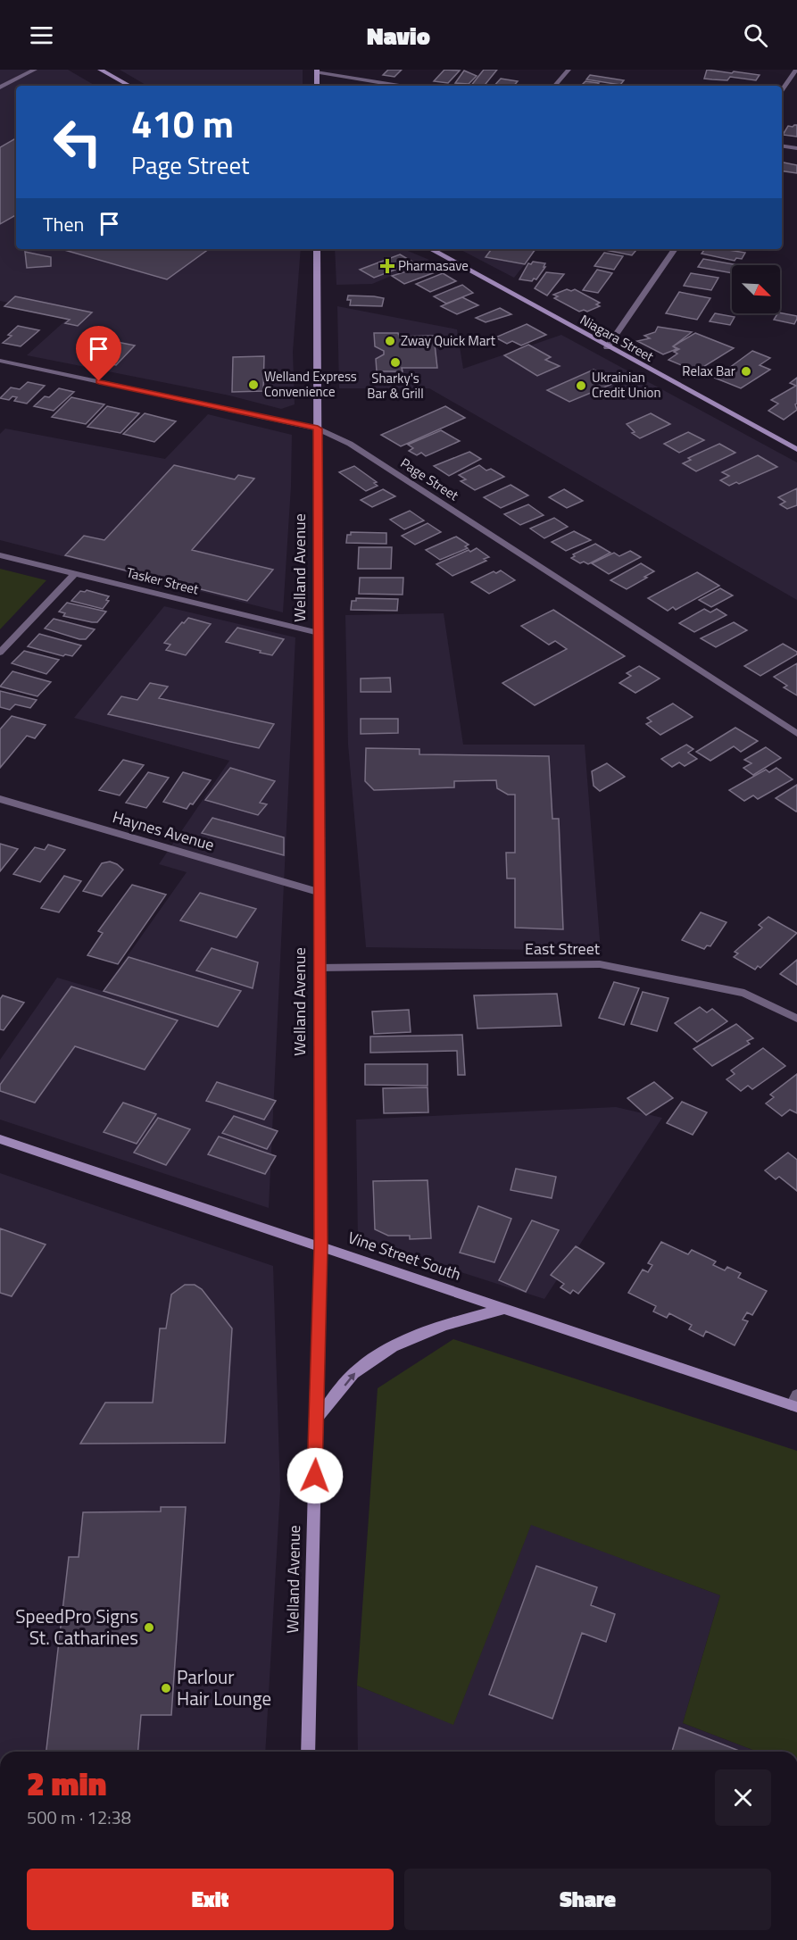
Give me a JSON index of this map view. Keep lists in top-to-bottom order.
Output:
{
  "streets": {
    "main road": ["Niagara Street", "Welland Avenue", "Vine Street South"],
    "street": [
      "Page Street",
      "Tasker Street",
      "Haynes Avenue",
      "East Street"
    ]
  },
  "crossings": [
    ["Page Street", "Welland Avenue"],
    ["Welland Avenue", "Tasker Street"],
    ["Welland Avenue", "Haynes Avenue"],
    ["Welland Avenue", "East Street"],
    ["Welland Avenue", "Vine Street South"]
  ],
  "places": {
    "health": ["Pharmasave"],
    "other": [
      "Zway Quick Mart",
      "Sharky's Bar & Grill",
      "Relax Bar",
      "Welland Express Convenience",
      "Ukrainian Credit Union",
      "SpeedPro Signs St. Catharines",
      "Parlour Hair Lounge"
    ]
  },
  "north": "bottom right",
  "page": {
    "header": "Navio",
    "turn": ["410 m", "Page Street"],
    "then": "Then",
    "heading": ["2 min", "500 m · 12:38"],
    "buttons": ["Exit", "Share"]
  }
}
